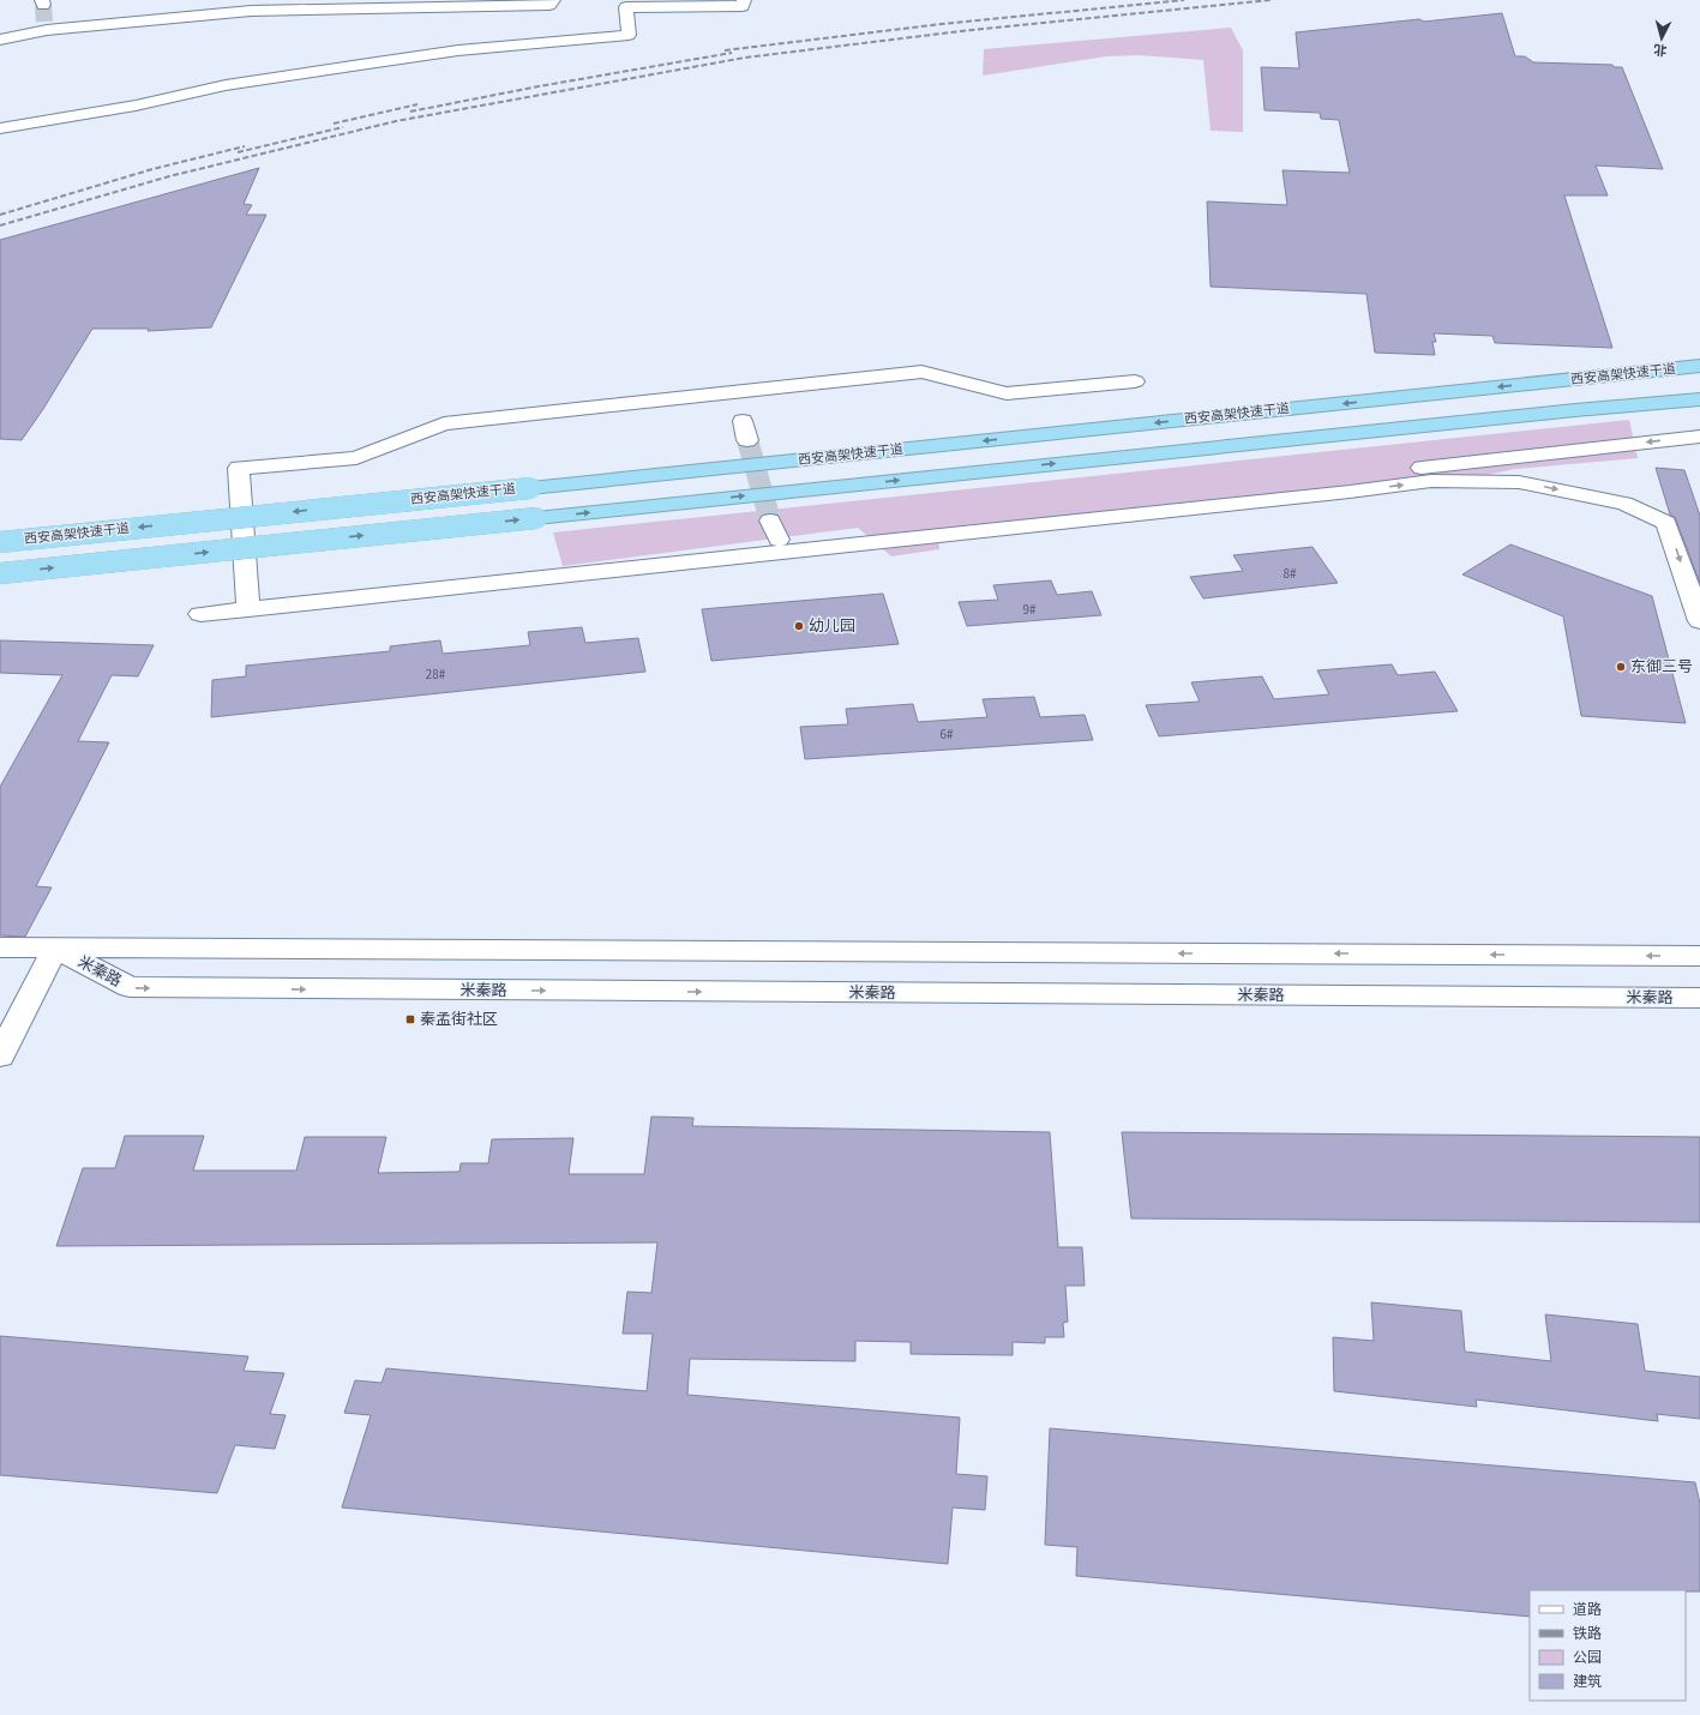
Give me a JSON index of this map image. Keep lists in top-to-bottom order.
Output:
{
  "streets": {
    "highway": ["西安高架快速干道"],
    "street": ["米秦路"]
  },
  "places": {
    "other": ["幼儿园", "东御三号"],
    "transit": ["秦孟街社区"]
  },
  "house_numbers": [
    "8#",
    "9#",
    "28#",
    "6#"
  ],
  "legend": [
    "道路",
    "铁路",
    "公园",
    "建筑"
  ],
  "north": "bottom"
}
